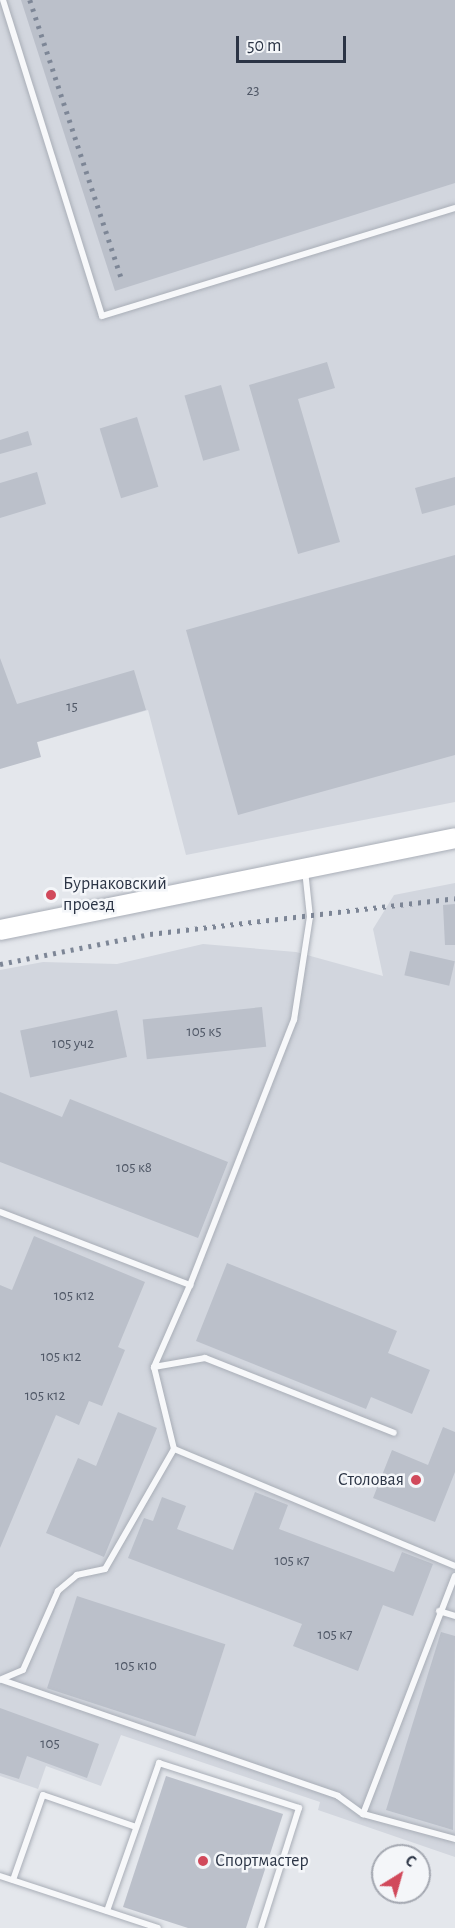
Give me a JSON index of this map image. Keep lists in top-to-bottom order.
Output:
{
  "places": ["Бурнаковский проезд", "Столовая", "Спортмастер"],
  "house_numbers": [
    "23",
    "15",
    "105 к5",
    "105 уч2",
    "105 к8",
    "105 к12",
    "105 к12",
    "105 к12",
    "105 к7",
    "105 к7",
    "105 к10",
    "105"
  ],
  "scale_bar": "50 m",
  "north": "top right"
}
